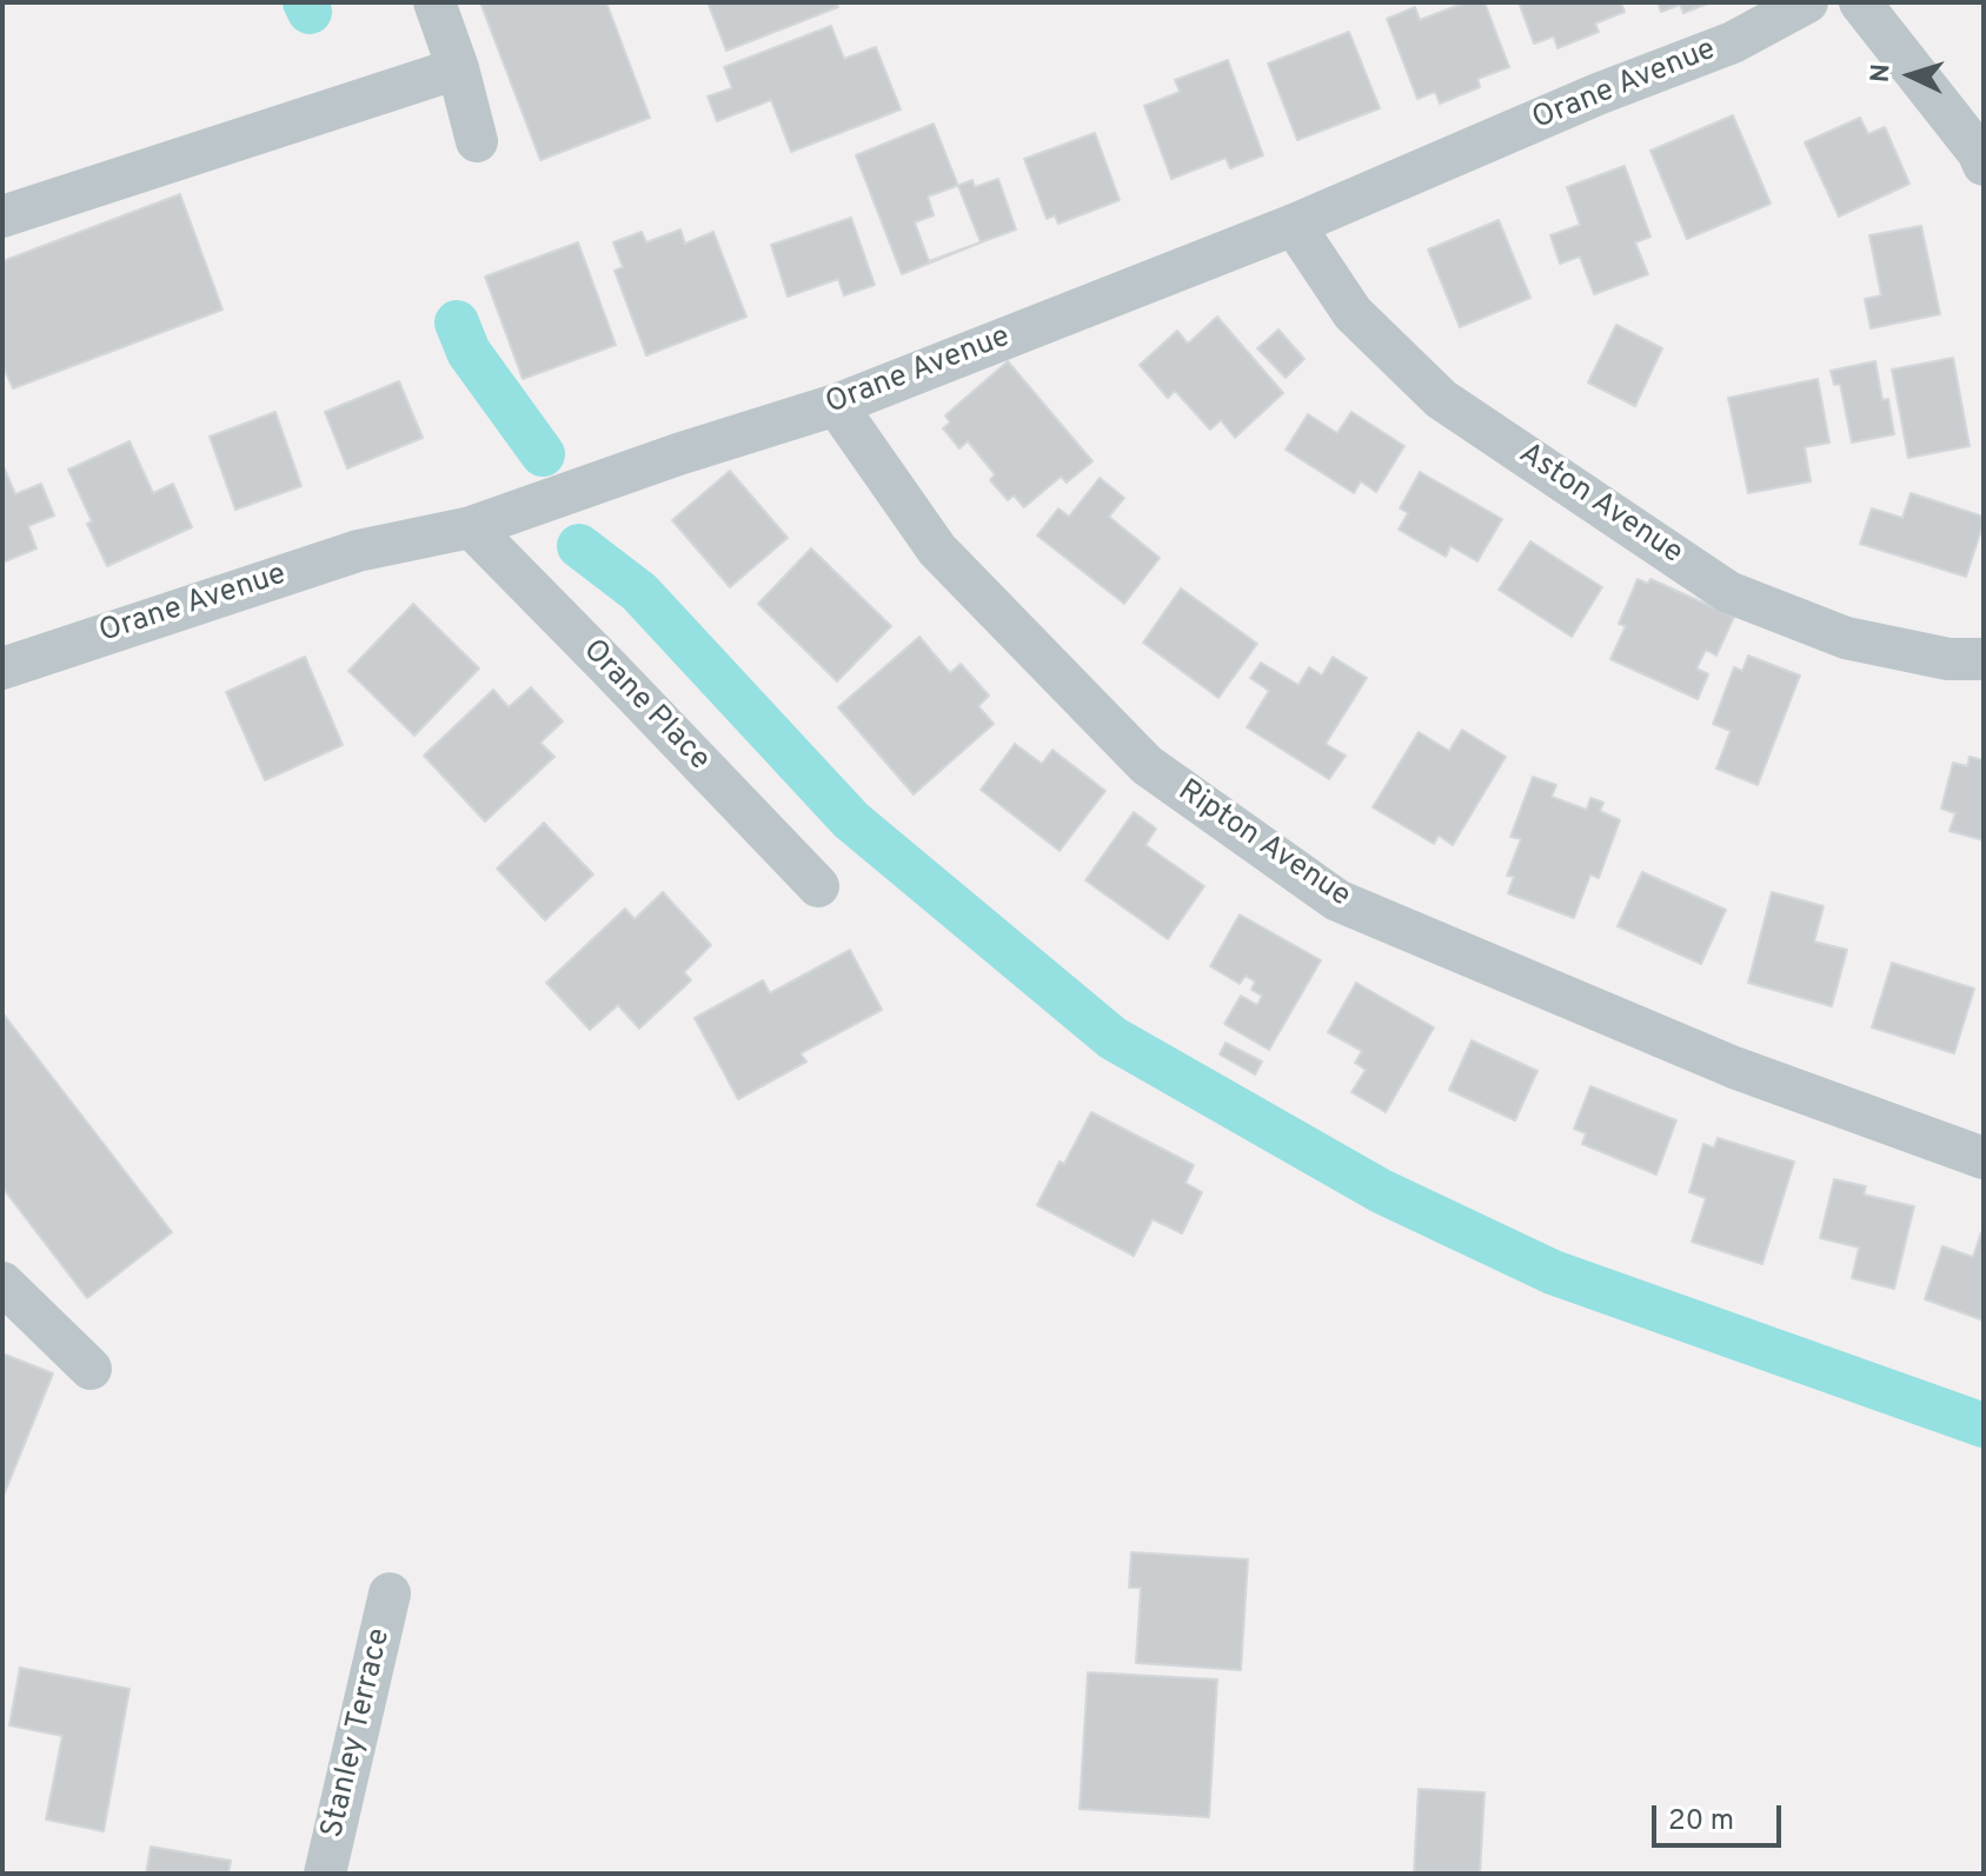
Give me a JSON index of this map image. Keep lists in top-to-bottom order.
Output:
{
  "streets": {
    "street": [
      "Orane Avenue",
      "Aston Avenue",
      "Orane Place",
      "Ripton Avenue",
      "Stanley Terrace"
    ]
  },
  "crossings": [
    ["Orane Avenue", "Aston Avenue"],
    ["Orane Avenue", "Orane Place"],
    ["Orane Avenue", "Ripton Avenue"]
  ],
  "scale_bar": "20 m",
  "north": "left"
}
